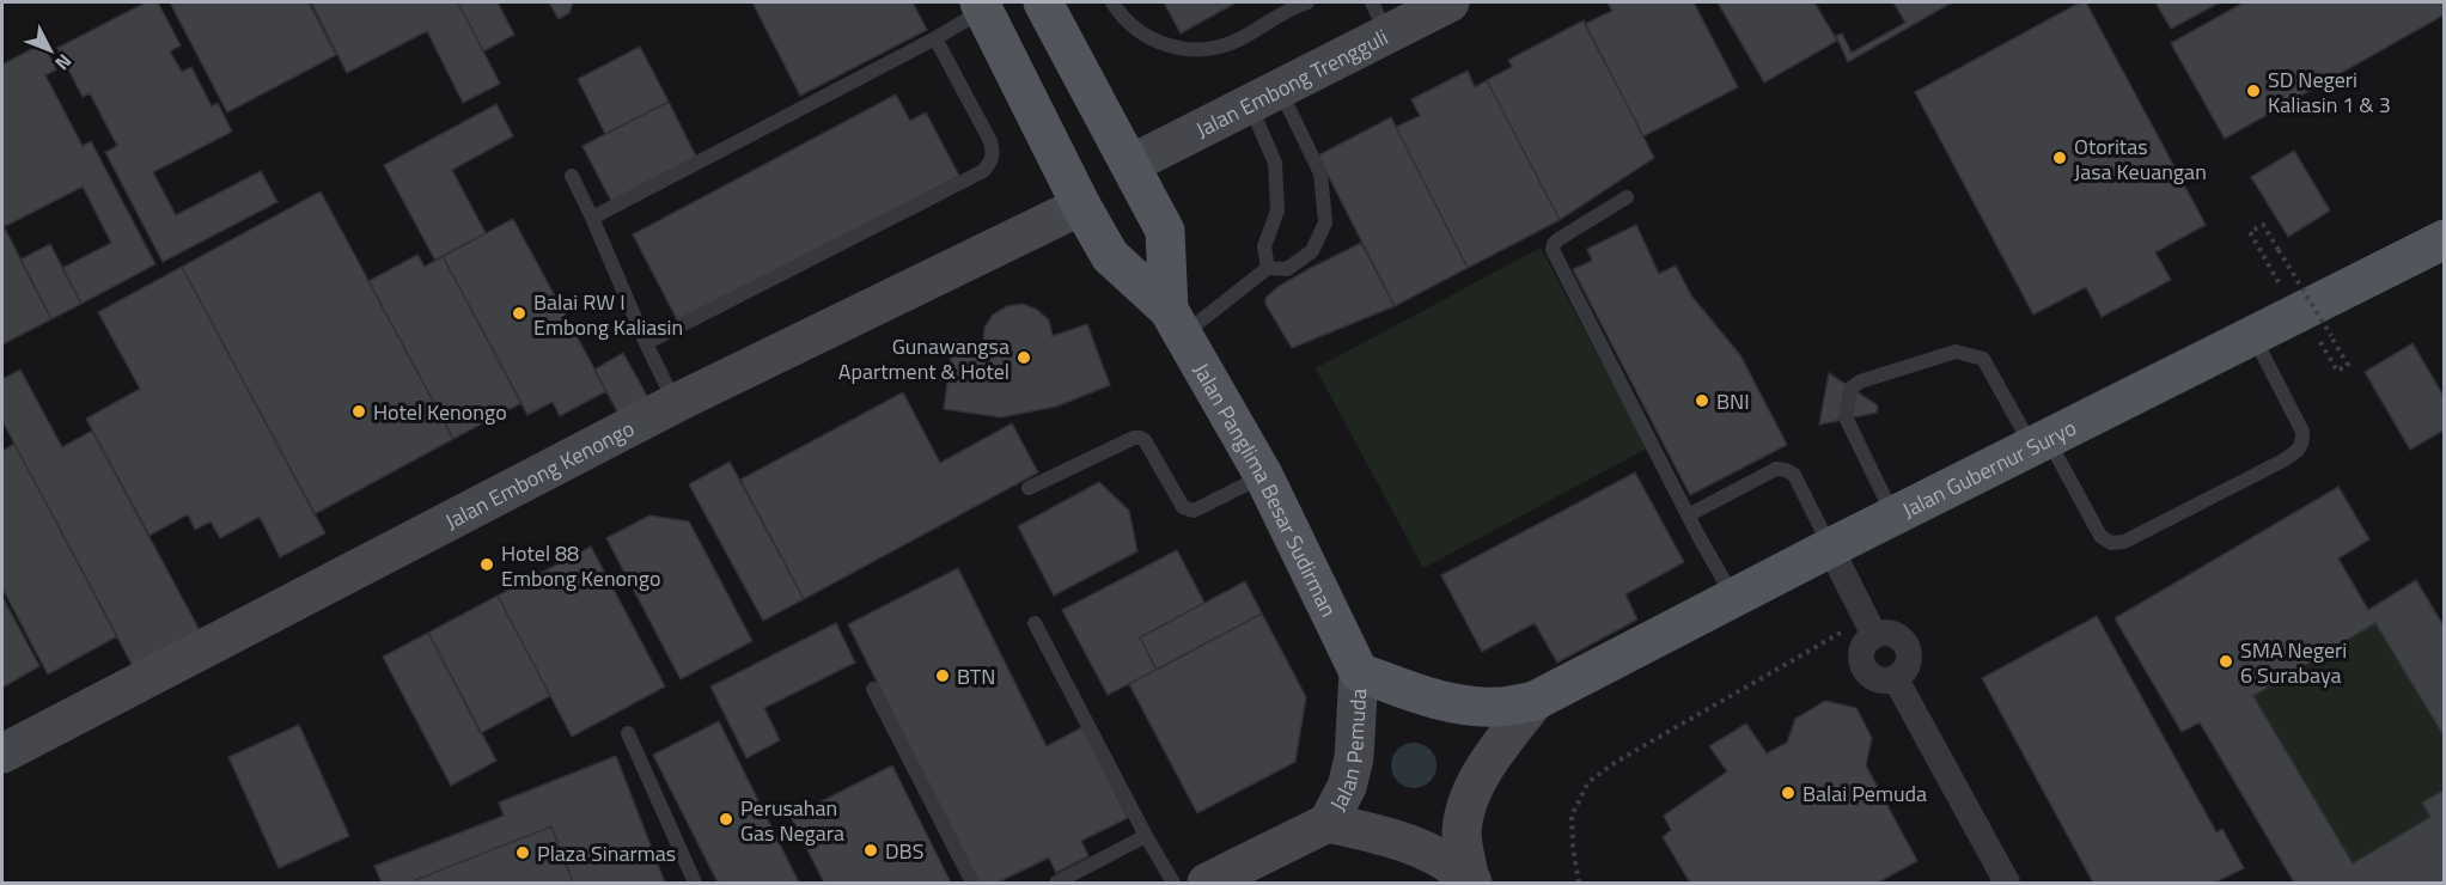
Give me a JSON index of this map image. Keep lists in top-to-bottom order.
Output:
{
  "streets": {
    "main road": ["Jalan Gubernur Suryo", "Jalan Panglima Besar Sudirman"],
    "street": ["Jalan Embong Trengguli", "Jalan Embong Kenongo", "Jalan Pemuda"]
  },
  "crossings": [
    ["Jalan Embong Trengguli", "Jalan Panglima Besar Sudirman"],
    ["Jalan Gubernur Suryo", "Jalan Panglima Besar Sudirman"],
    ["Jalan Gubernur Suryo", "Jalan Pemuda"],
    ["Jalan Embong Kenongo", "Jalan Panglima Besar Sudirman"],
    ["Jalan Panglima Besar Sudirman", "Jalan Pemuda"]
  ],
  "places": [
    "SD Negeri Kaliasin 1 & 3",
    "Otoritas Jasa Keuangan",
    "Balai RW I Embong Kaliasin",
    "Gunawangsa Apartment & Hotel",
    "BNI",
    "Hotel Kenongo",
    "Hotel 88 Embong Kenongo",
    "SMA Negeri 6 Surabaya",
    "BTN",
    "Balai Pemuda",
    "Perusahan Gas Negara",
    "DBS",
    "Plaza Sinarmas"
  ],
  "north": "bottom right"
}
